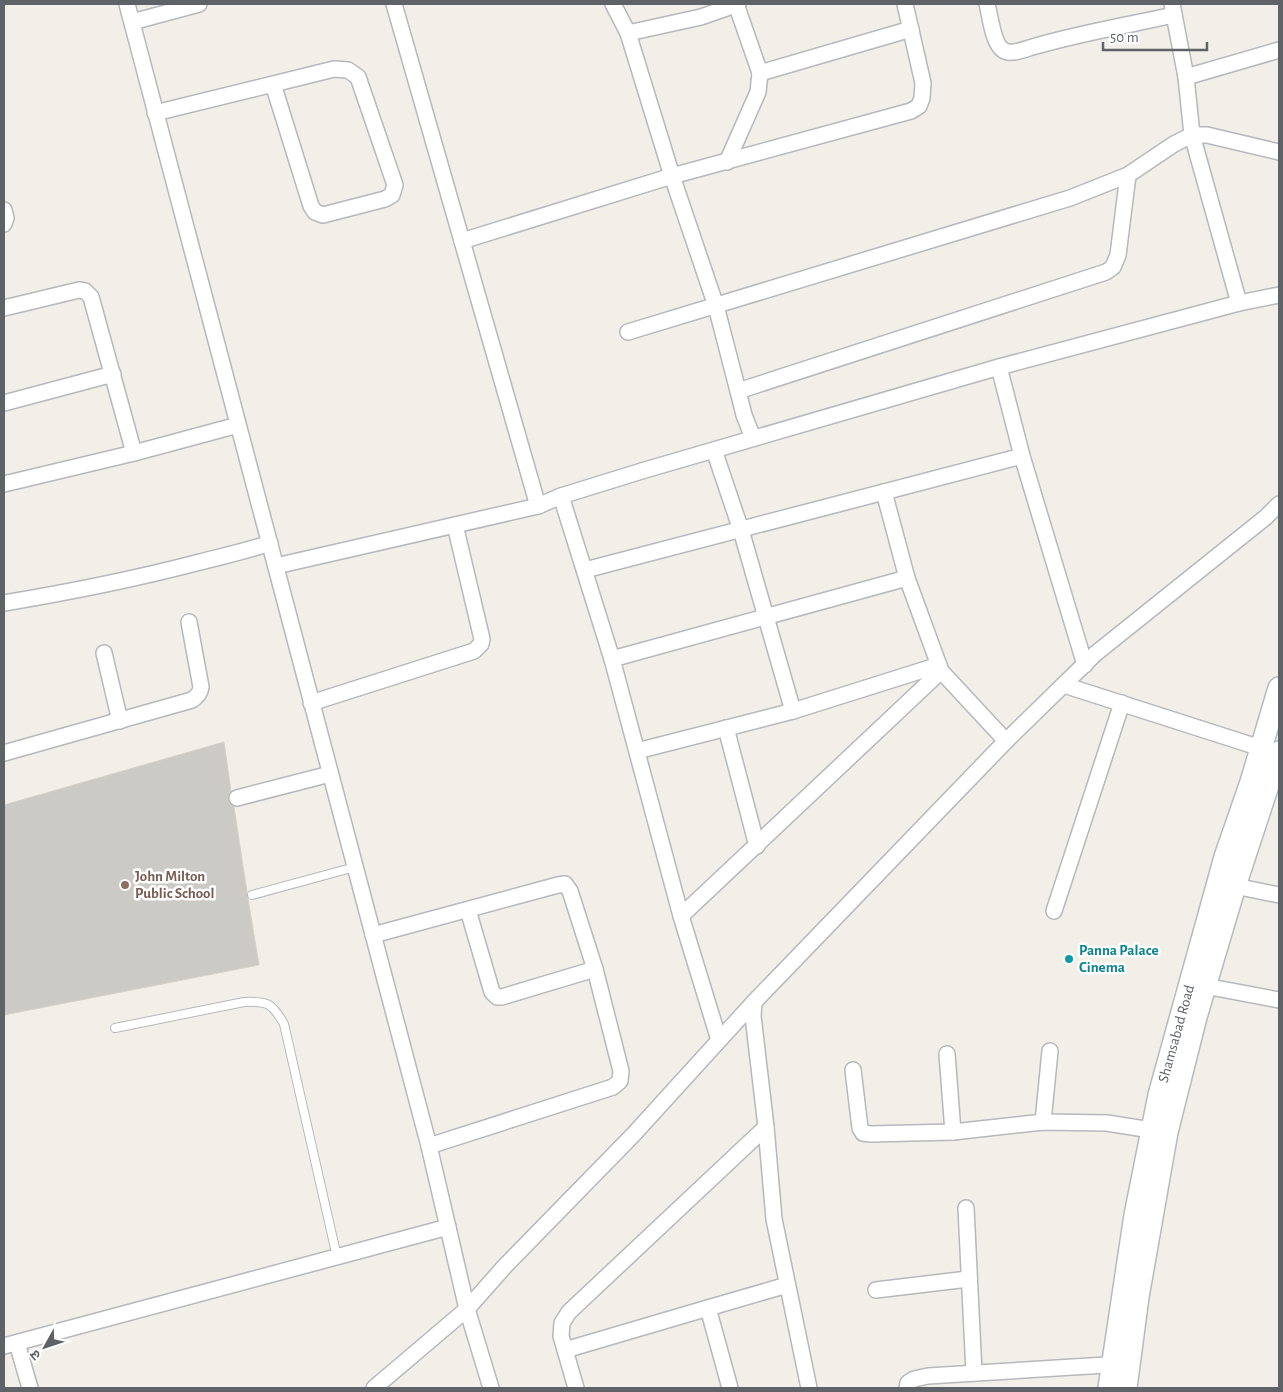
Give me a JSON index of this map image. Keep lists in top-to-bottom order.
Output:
{
  "streets": {
    "main road": ["Shamsabad Road"]
  },
  "places": ["John Milton Public School", "Panna Palace Cinema"],
  "scale_bar": "50 m",
  "north": "bottom left"
}
